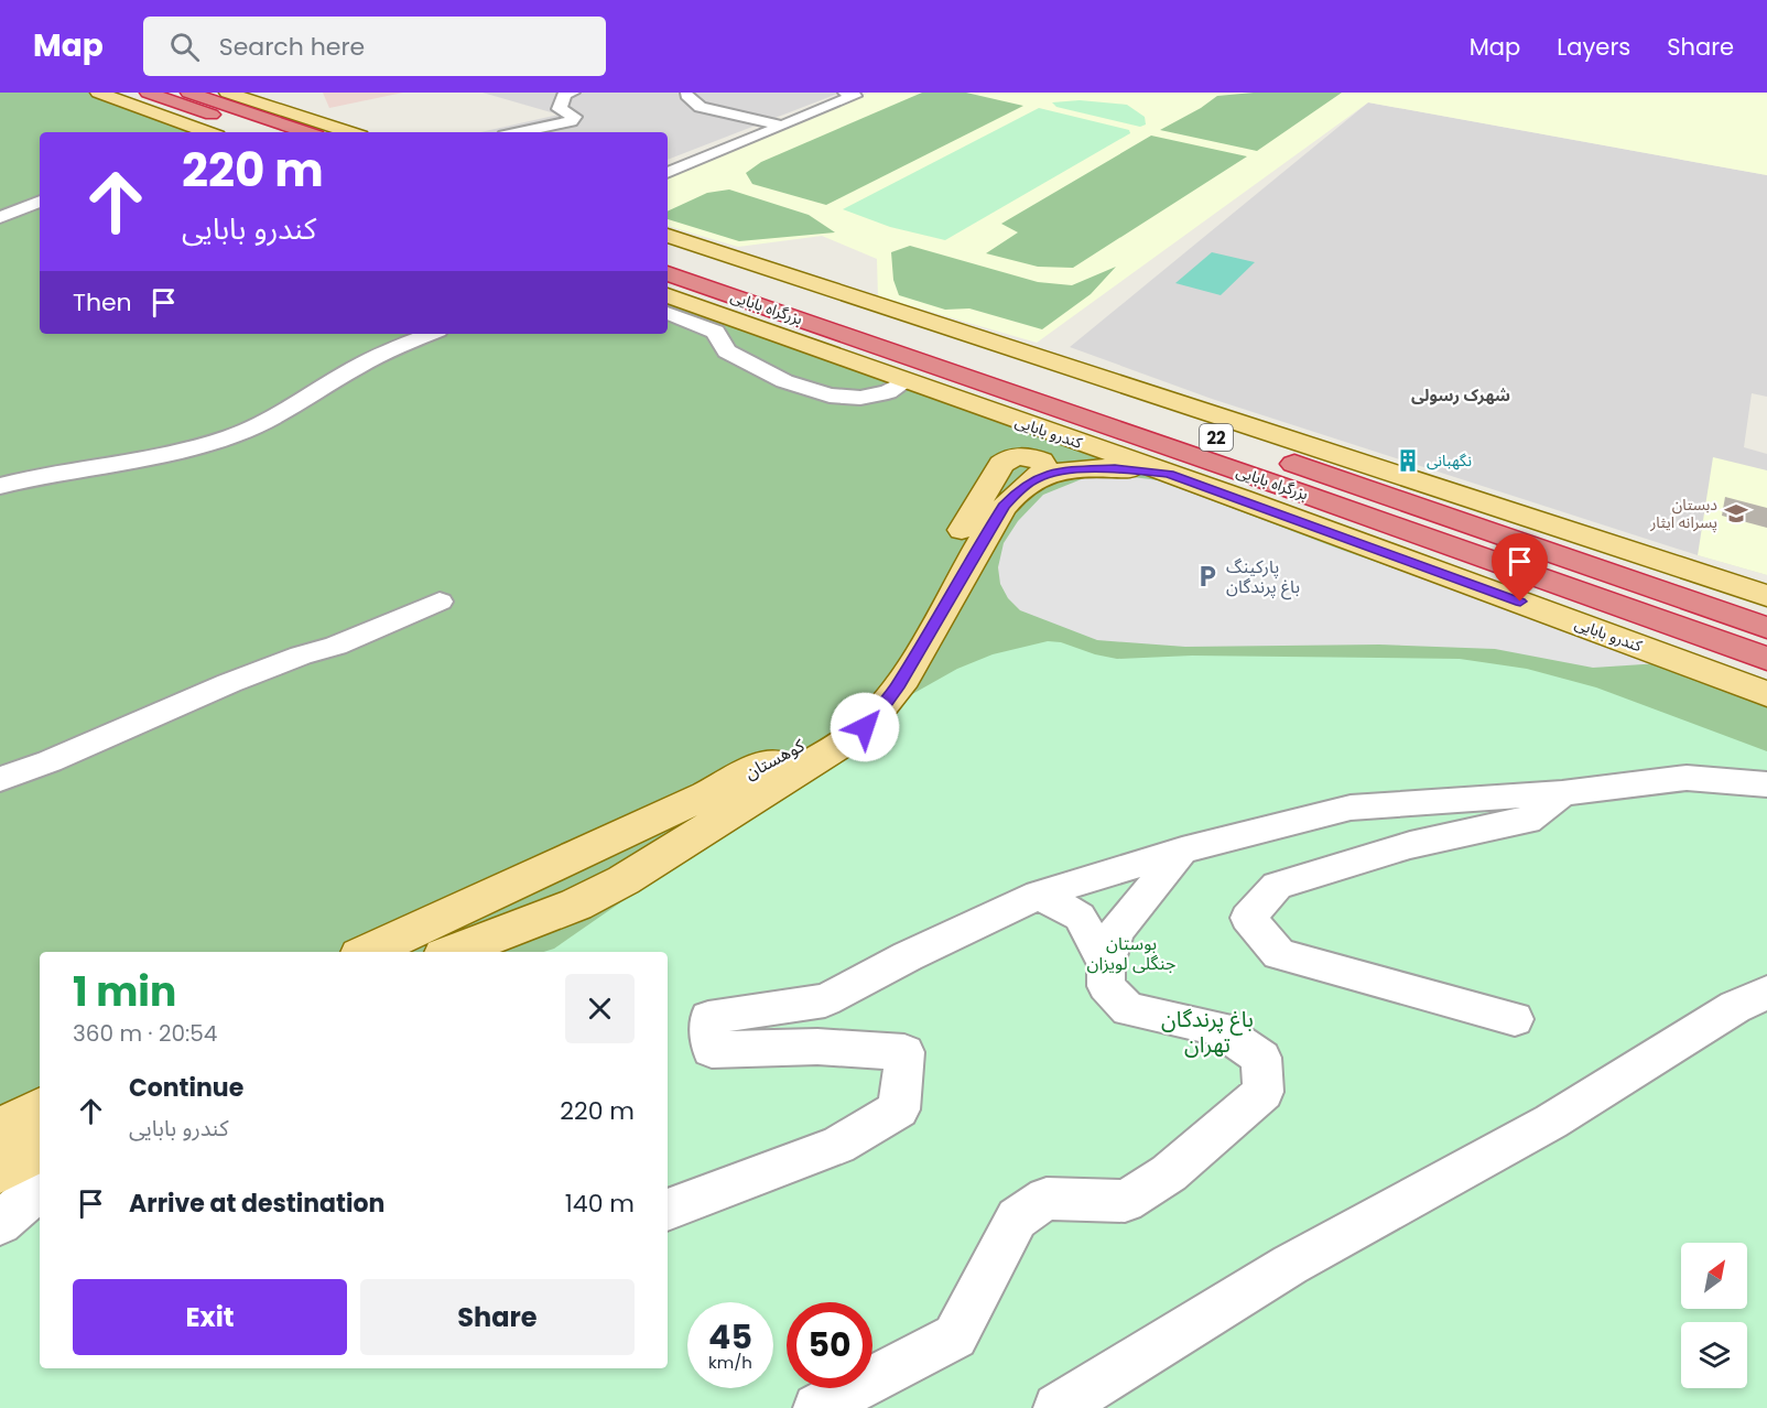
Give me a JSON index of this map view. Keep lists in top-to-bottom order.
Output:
{
  "streets": {
    "highway": ["بزرگراه بابایی", "22"],
    "main road": ["کندرو بابایی", "کوهستان"]
  },
  "districts": ["شهرک رسولی"],
  "parks": ["بوستان جنگلی لویزان", "باغ پرندگان تهران"],
  "places": {
    "building": ["نگهبانی"],
    "school or university": ["دبستان پسرانه ایثار"],
    "parking": ["پارکینگ باغ پرندگان"]
  },
  "north": "top right",
  "page": {
    "header": "Map",
    "search": "Search here",
    "nav": ["Map", "Layers", "Share"],
    "turn": ["220 m", "کندرو بابایی"],
    "then": "Then",
    "heading": ["1 min", "360 m · 20:54"],
    "list": [
      {
        "name": "Continue",
        "note": "کندرو بابایی",
        "value": "220 m"
      },
      {
        "name": "Arrive at destination",
        "value": "140 m"
      }
    ],
    "buttons": ["Exit", "Share"],
    "speed": "45 km/h",
    "limit": "50"
  }
}
